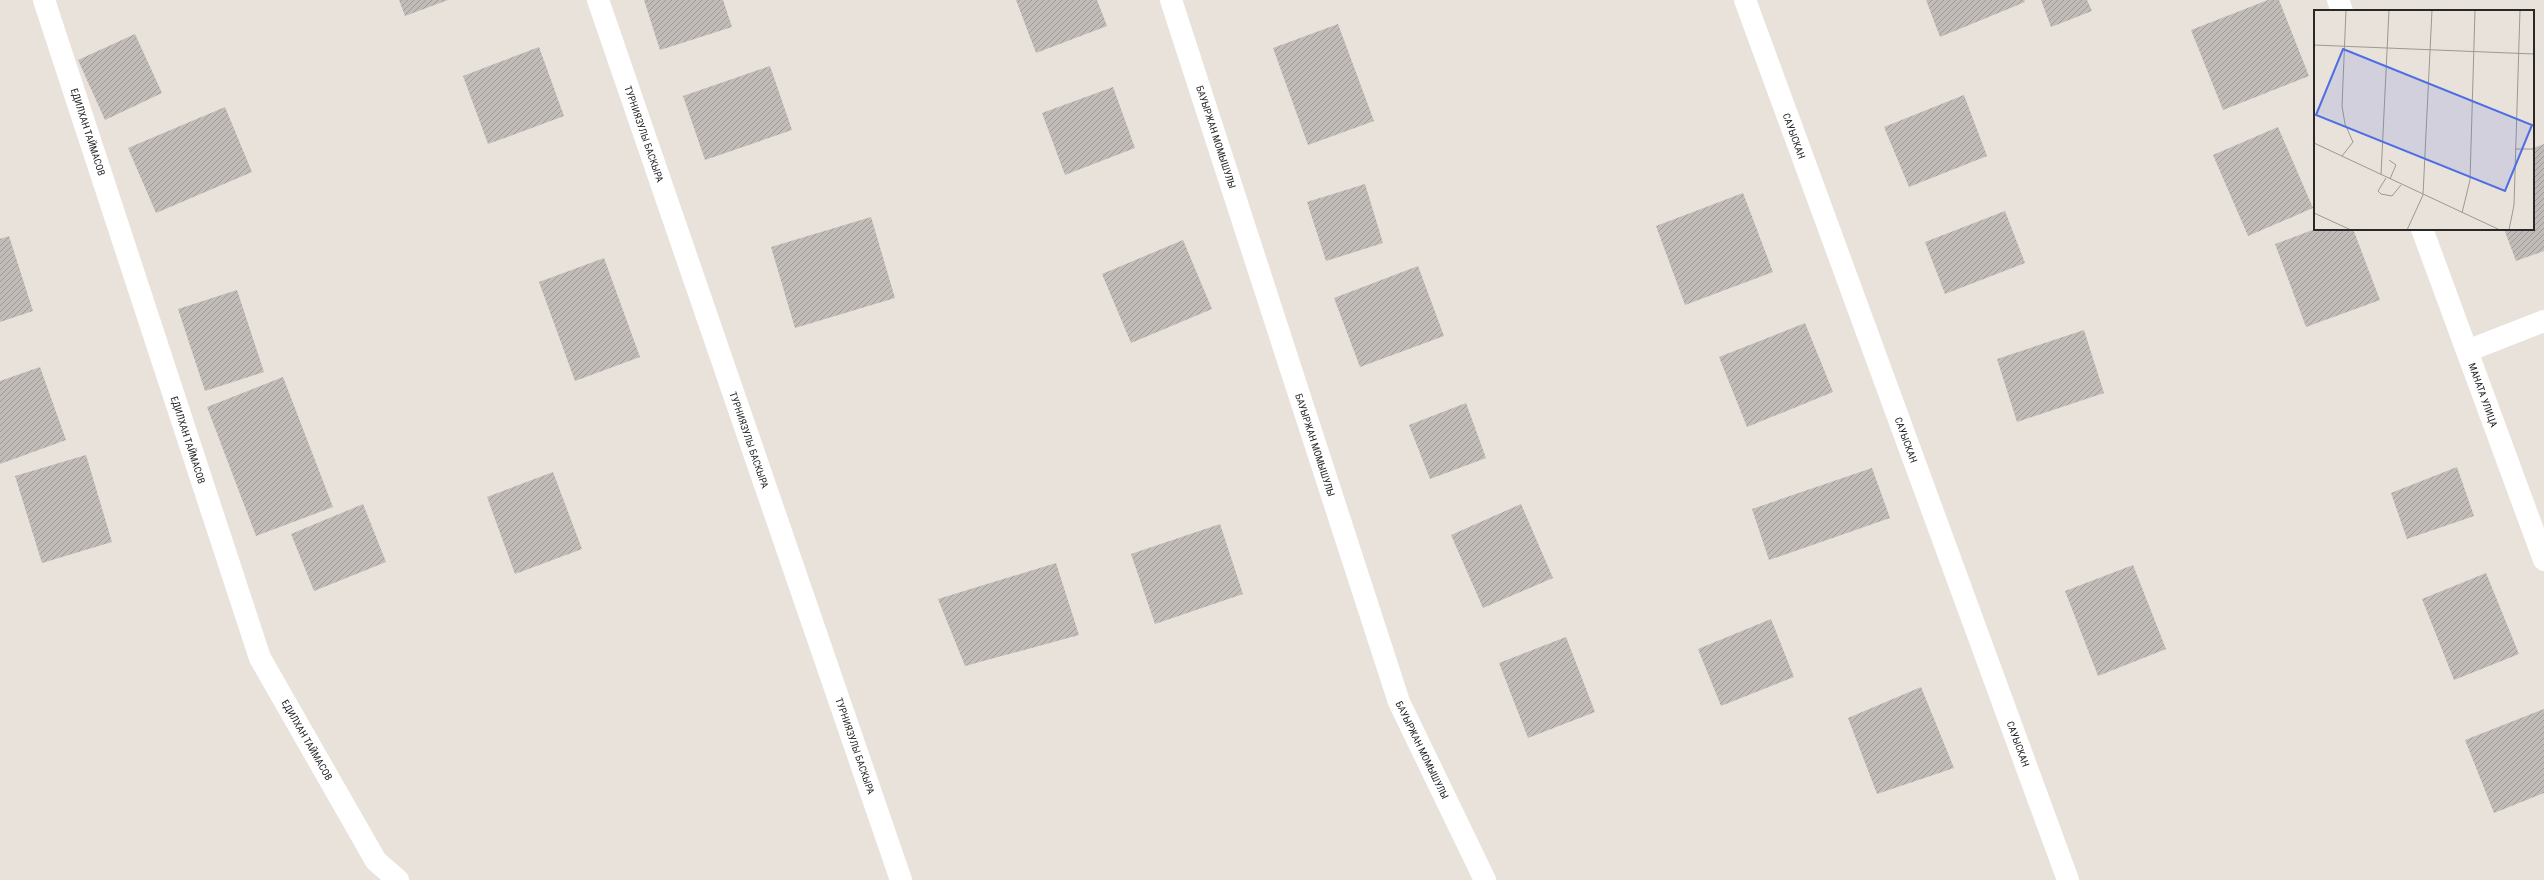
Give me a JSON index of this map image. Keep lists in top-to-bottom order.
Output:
{
  "streets": {
    "street": [
      "ЕДИЛХАН ТАЙМАСОВ",
      "ТУРНИЯЗУЛЫ БАСКЫРА",
      "САУЫСКАН",
      "БАУЫРЖАН МОМЫШУЛЫ",
      "МАНАТА УЛИЦА"
    ]
  }
}
